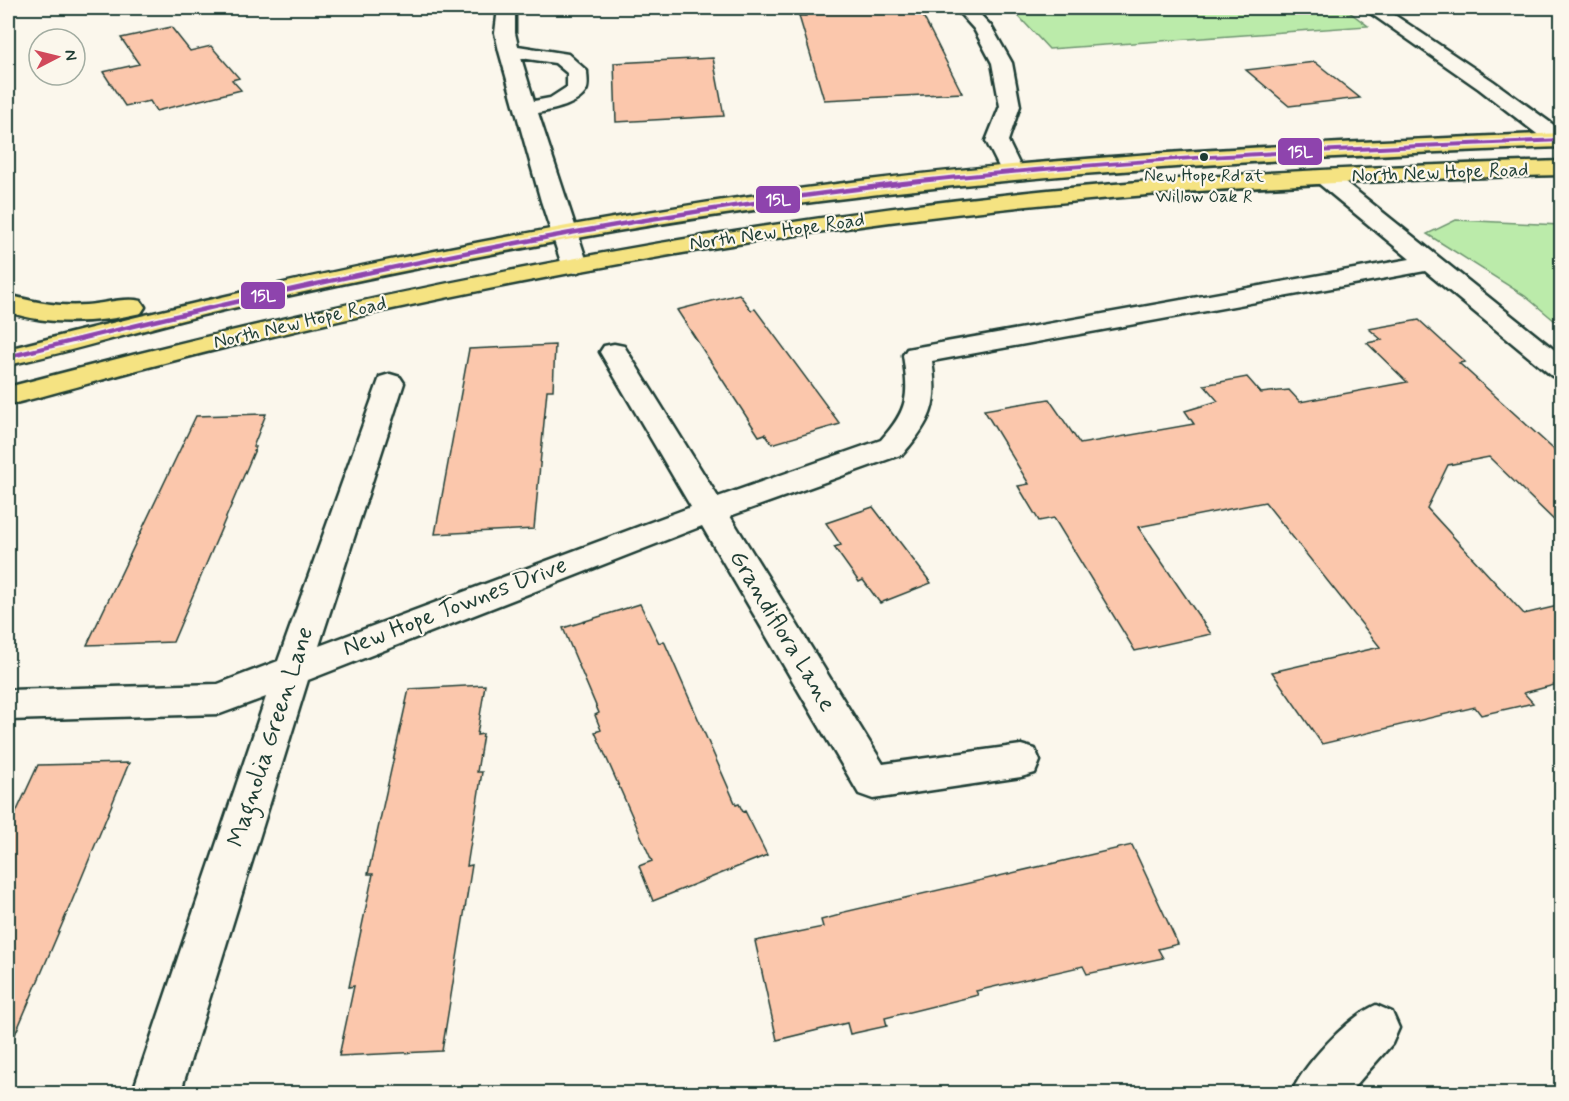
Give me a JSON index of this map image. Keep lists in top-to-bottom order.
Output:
{
  "streets": {
    "main road": ["North New Hope Road"],
    "street": ["New Hope Townes Drive", "Grandiflora Lane", "Magnolia Green Lane"]
  },
  "crossings": [
    ["New Hope Townes Drive", "Grandiflora Lane"],
    ["New Hope Townes Drive", "Magnolia Green Lane"]
  ],
  "places": ["New Hope Rd at Willow Oak R"],
  "lines": ["transit line 15L"],
  "north": "right"
}
